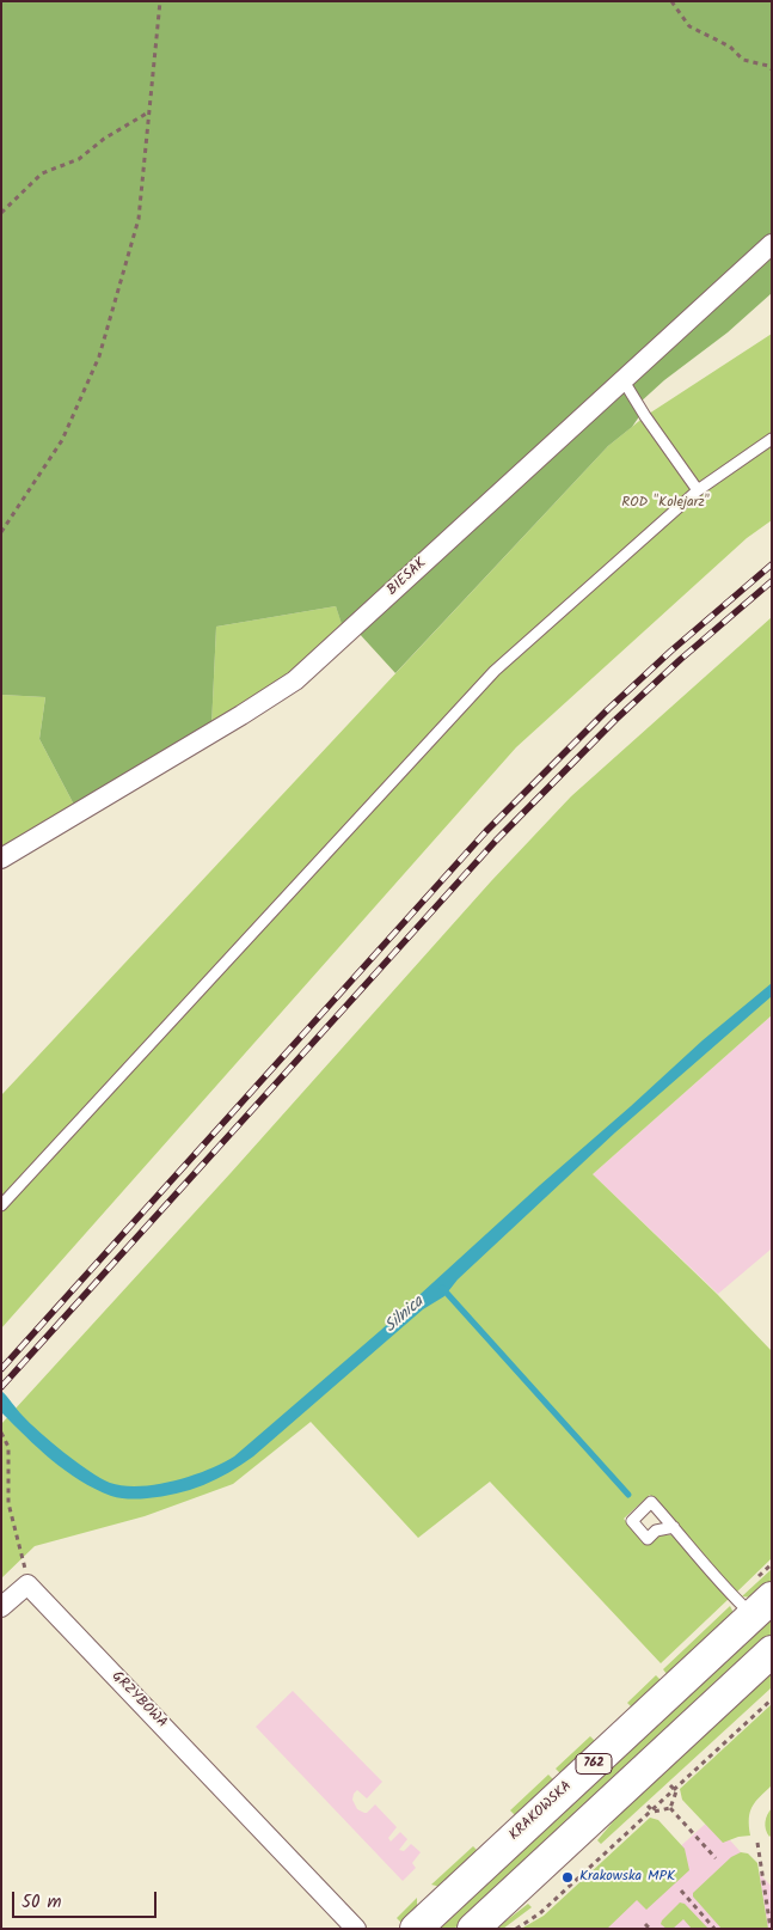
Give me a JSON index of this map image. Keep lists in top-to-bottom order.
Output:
{
  "streets": {
    "main road": ["762", "KRAKOWSKA"],
    "street": ["BIESAK", "GRZYBOWA"]
  },
  "water": ["Silnica"],
  "parks": ["ROD \"Kolejarz\""],
  "places": ["Krakowska MPK"],
  "scale_bar": "50 m"
}
